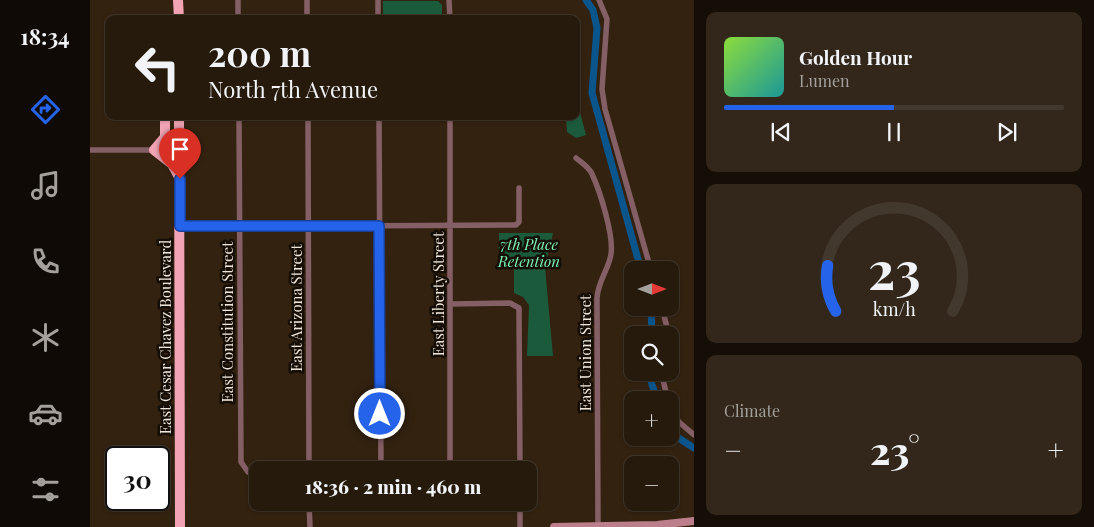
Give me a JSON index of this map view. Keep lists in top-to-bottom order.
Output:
{
  "streets": {
    "highway": ["East Cesar Chavez Boulevard"],
    "street": [
      "East Liberty Street",
      "East Arizona Street",
      "East Constitution Street",
      "East Union Street"
    ]
  },
  "parks": ["7th Place Retention"],
  "north": "right",
  "page": {
    "tabs": "18:34",
    "turn": ["200 m", "North 7th Avenue"],
    "song": ["Golden Hour", "Lumen"],
    "map_buttons": ["+", "−"],
    "tile": "Climate",
    "heat": ["−", "23°", "+"],
    "limit": "30",
    "trip": "18:36 · 2 min · 460 m",
    "gauge": ["23", "km/h"]
  }
}
